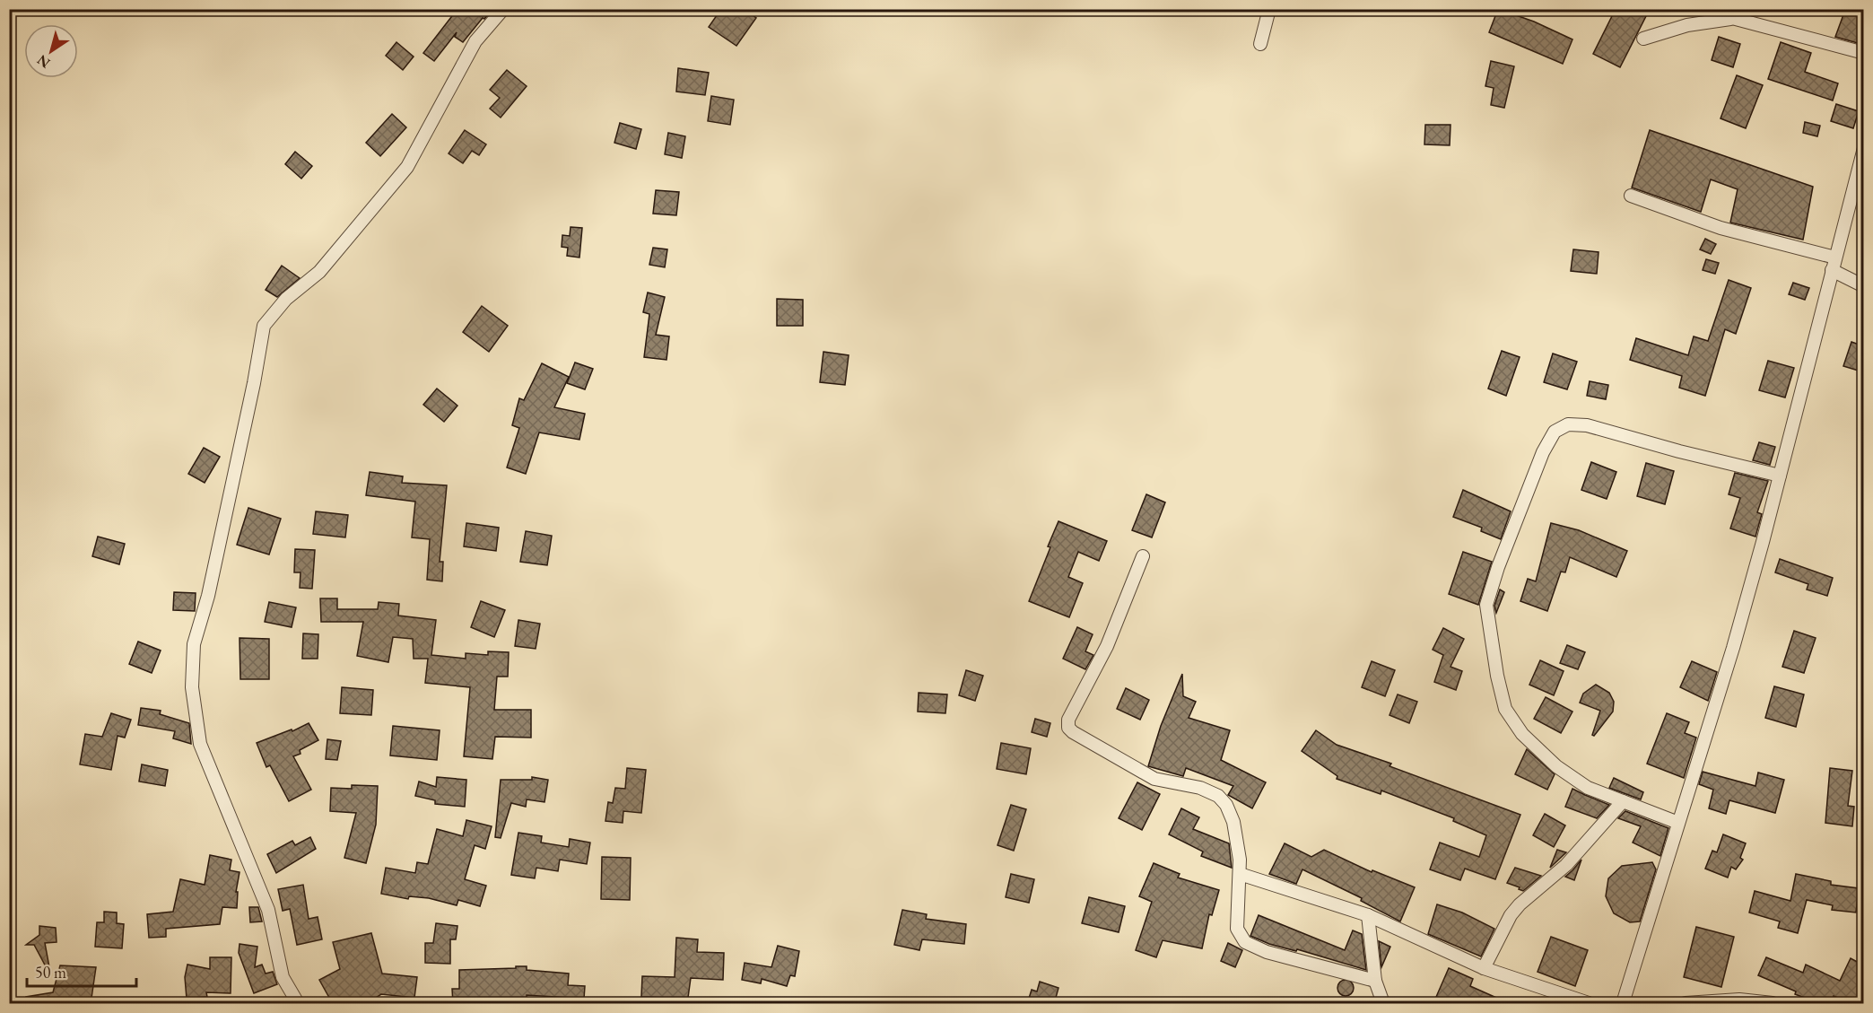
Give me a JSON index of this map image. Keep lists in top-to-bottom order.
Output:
{
  "scale_bar": "50 m",
  "north": "bottom left"
}
